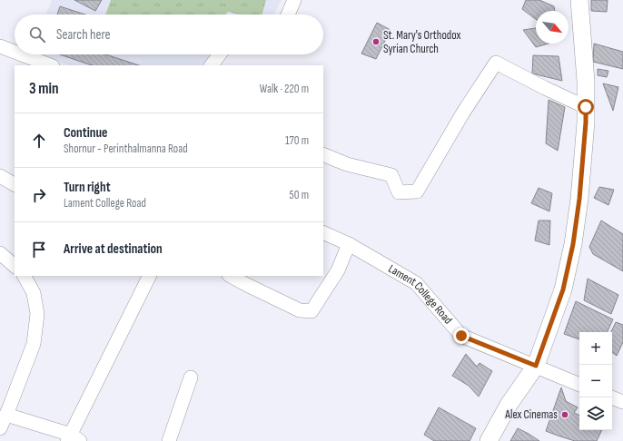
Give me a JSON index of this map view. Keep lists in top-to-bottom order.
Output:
{
  "streets": {
    "street": ["Lament College Road"]
  },
  "places": ["St. Mary's Orthodox Syrian Church", "Alex Cinemas"],
  "north": "bottom right",
  "page": {
    "search": "Search here",
    "heading": ["3 min", "Walk · 220 m"],
    "list": [
      ["Continue", "Shornur - Perinthalmanna Road", "170 m"],
      ["Turn right", "Lament College Road", "50 m"],
      "Arrive at destination"
    ],
    "map_buttons": ["+", "−"]
  }
}
